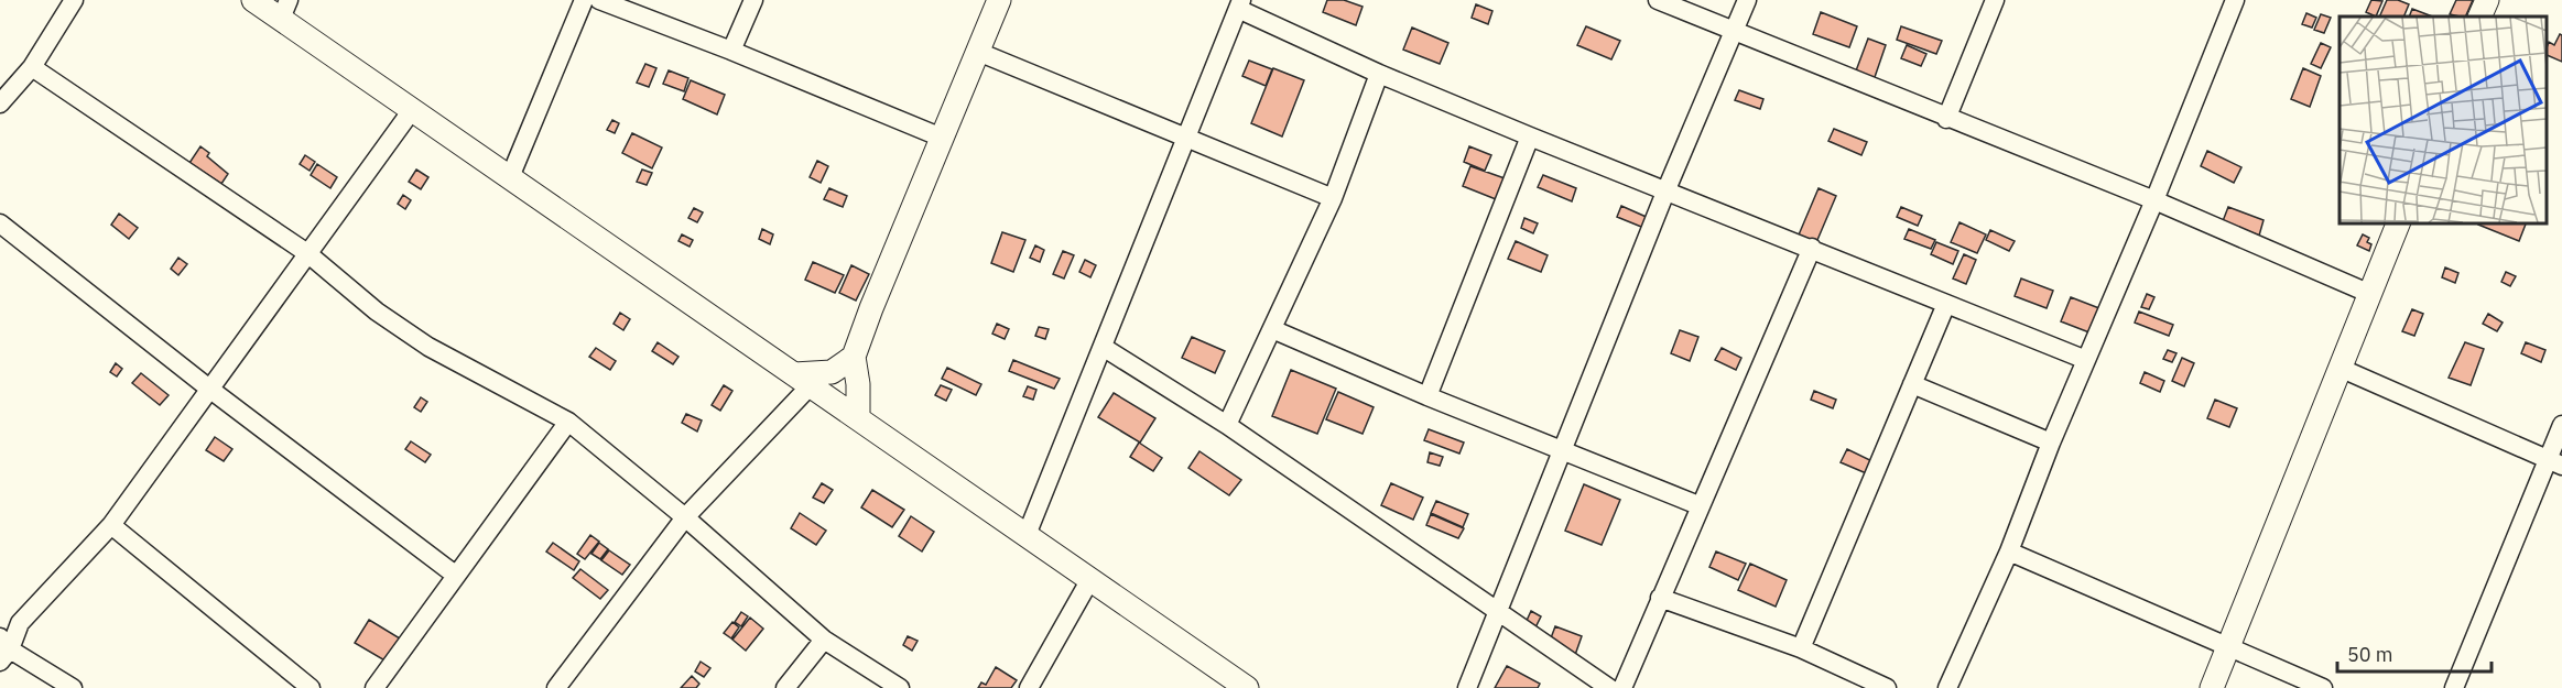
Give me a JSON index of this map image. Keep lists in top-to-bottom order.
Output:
{
  "scale_bar": "50 m"
}
